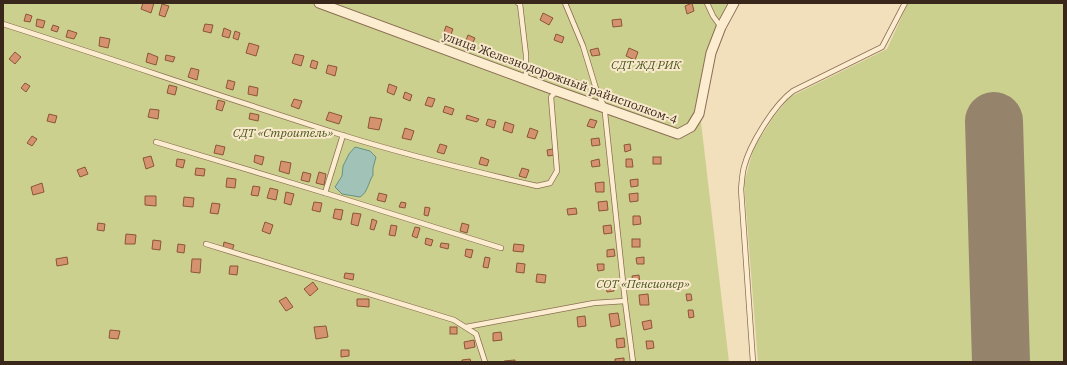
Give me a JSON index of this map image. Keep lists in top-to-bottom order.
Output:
{
  "streets": {
    "street": ["улица Железнодорожный райисполком-4"]
  },
  "parks": ["СДТ ЖД РИК", "СДТ «Строитель»", "СОТ «Пенсионер»"]
}
